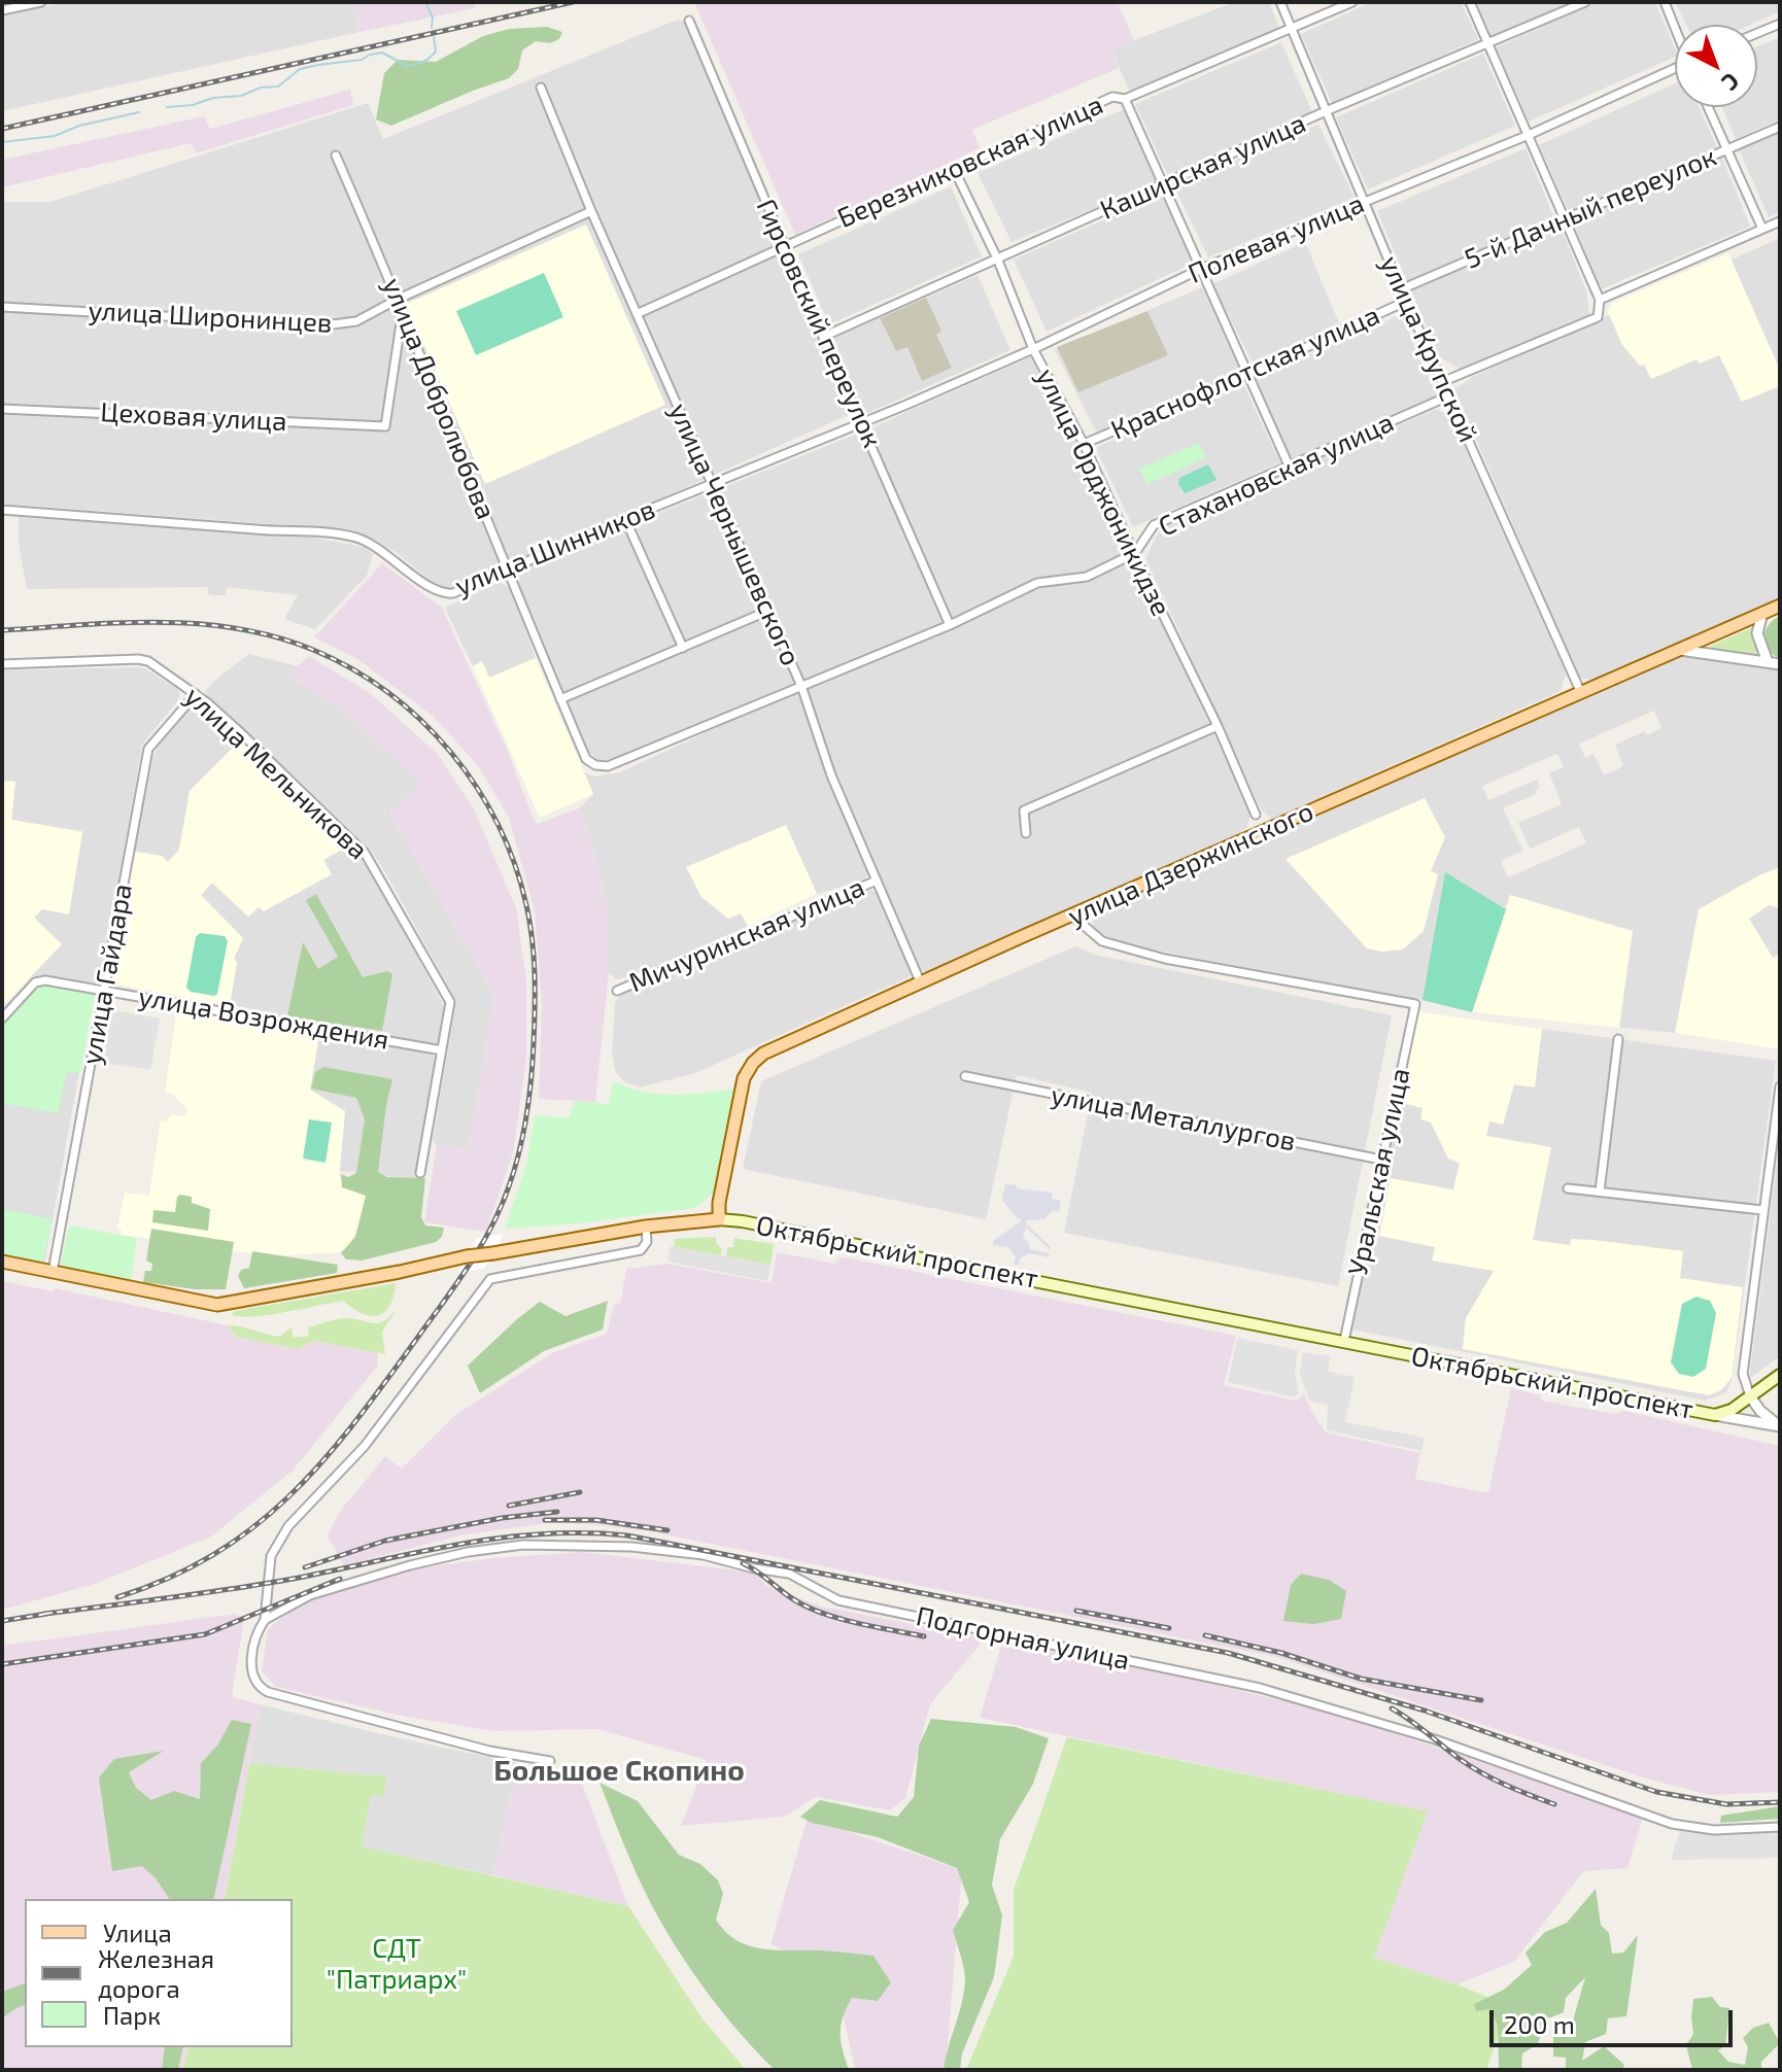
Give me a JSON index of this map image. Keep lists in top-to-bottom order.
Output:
{
  "streets": {
    "main road": ["улица Дзержинского", "Октябрьский проспект"],
    "street": [
      "Березниковская улица",
      "Каширская улица",
      "5-й Дачный переулок",
      "Полевая улица",
      "улица Широнинцев",
      "Гирсовский переулок",
      "улица Крупской",
      "Краснофлотская улица",
      "улица Добролюбова",
      "Цеховая улица",
      "Стахановская улица",
      "улица Орджоникидзе",
      "улица Чернышевского",
      "улица Шинников",
      "улица Мельникова",
      "Мичуринская улица",
      "улица Гайдара",
      "улица Возрождения",
      "улица Металлургов",
      "Уральская улица",
      "Подгорная улица"
    ]
  },
  "crossings": [
    ["Березниковская улица", "Гирсовский переулок"],
    ["Березниковская улица", "улица Крупской"],
    ["Березниковская улица", "улица Орджоникидзе"],
    ["Березниковская улица", "улица Чернышевского"],
    ["Каширская улица", "Гирсовский переулок"],
    ["Каширская улица", "улица Крупской"],
    ["Каширская улица", "улица Орджоникидзе"],
    ["5-й Дачный переулок", "улица Крупской"],
    ["Полевая улица", "Гирсовский переулок"],
    ["Полевая улица", "улица Крупской"],
    ["Полевая улица", "улица Орджоникидзе"],
    ["Полевая улица", "улица Шинников"],
    ["улица Широнинцев", "улица Добролюбова"],
    ["улица Широнинцев", "Цеховая улица"],
    ["улица Широнинцев", "улица Чернышевского"],
    ["Гирсовский переулок", "Стахановская улица"],
    ["Гирсовский переулок", "улица Шинников"],
    ["улица Крупской", "Краснофлотская улица"],
    ["улица Крупской", "Стахановская улица"],
    ["улица Крупской", "улица Дзержинского"],
    ["Краснофлотская улица", "улица Орджоникидзе"],
    ["улица Добролюбова", "Цеховая улица"],
    ["улица Добролюбова", "Стахановская улица"],
    ["улица Добролюбова", "улица Шинников"],
    ["Стахановская улица", "улица Орджоникидзе"],
    ["Стахановская улица", "улица Чернышевского"],
    ["улица Чернышевского", "улица Шинников"],
    ["улица Чернышевского", "улица Дзержинского"],
    ["улица Чернышевского", "Мичуринская улица"],
    ["улица Мельникова", "улица Гайдара"],
    ["улица Мельникова", "улица Возрождения"],
    ["улица Дзержинского", "Уральская улица"],
    ["улица Дзержинского", "Октябрьский проспект"],
    ["улица Гайдара", "улица Возрождения"],
    ["улица Гайдара", "Октябрьский проспект"],
    ["улица Металлургов", "Уральская улица"],
    ["Уральская улица", "Октябрьский проспект"]
  ],
  "districts": ["Большое Скопино"],
  "parks": ["СДТ \"Патриарх\""],
  "legend": ["Улица", "Железная дорога", "Парк"],
  "scale_bar": "200 m",
  "north": "bottom right"
}
